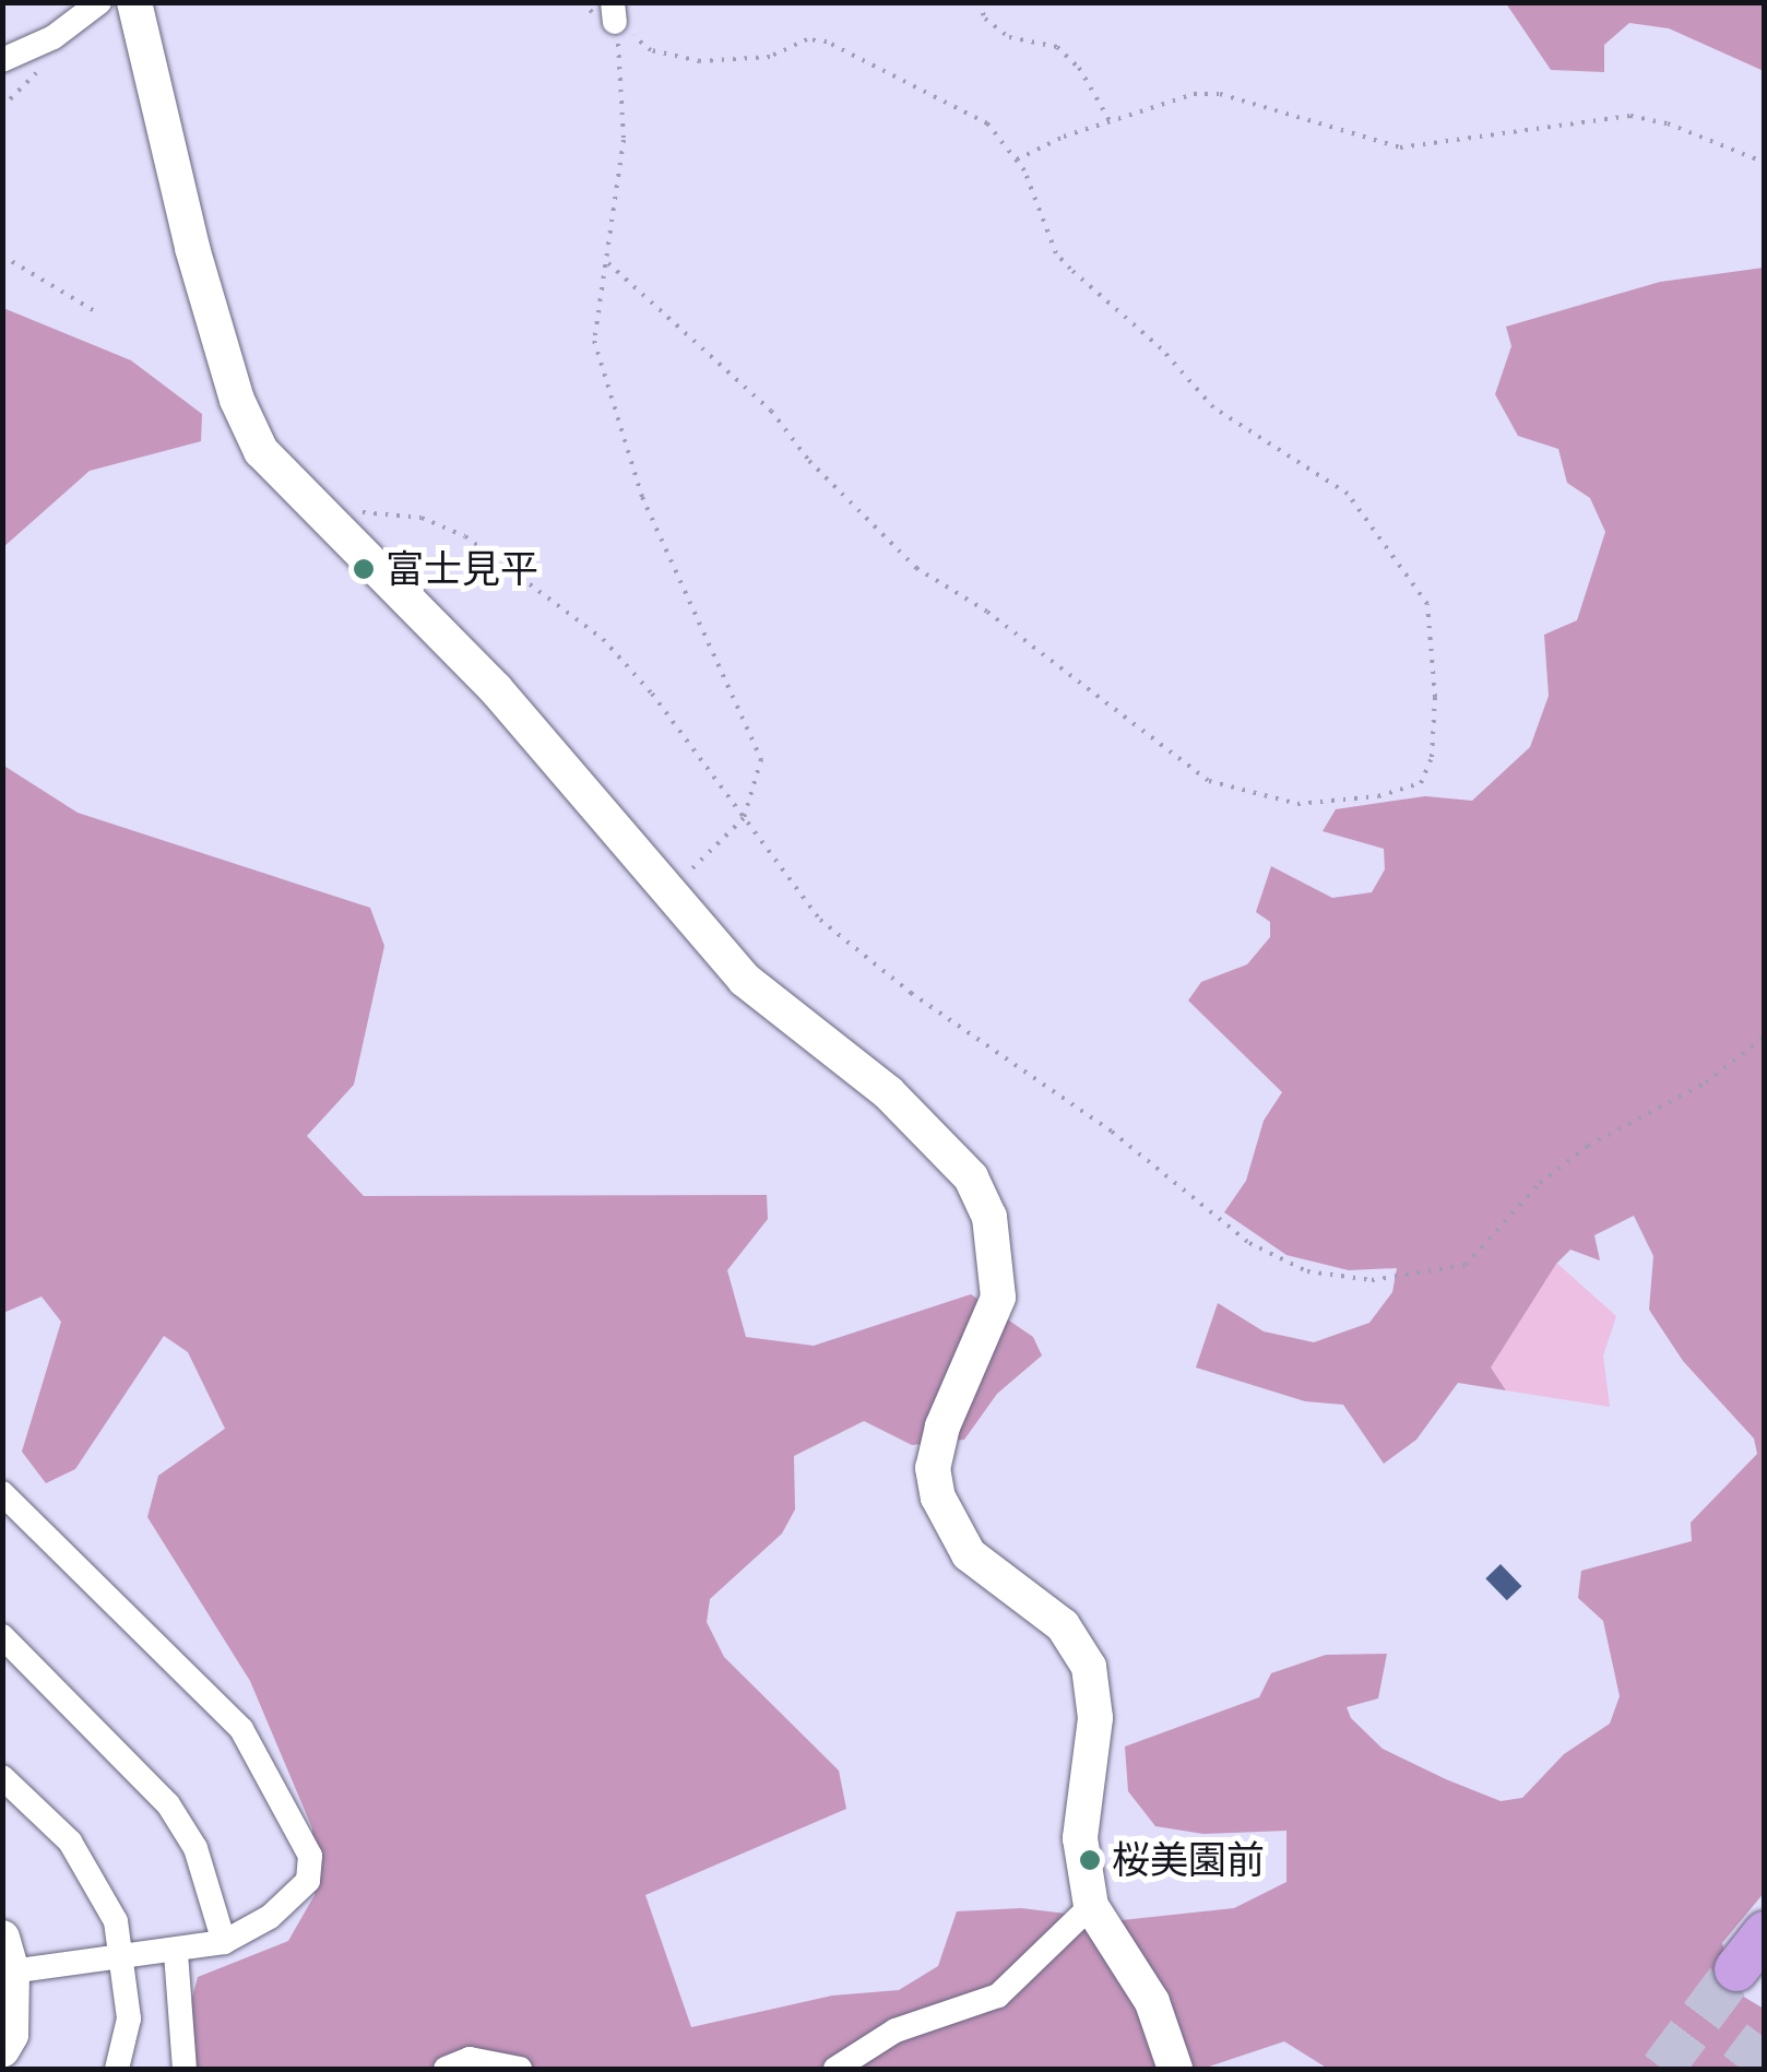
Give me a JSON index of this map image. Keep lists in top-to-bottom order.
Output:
{
  "places": ["富士見平", "桜美園前"]
}
